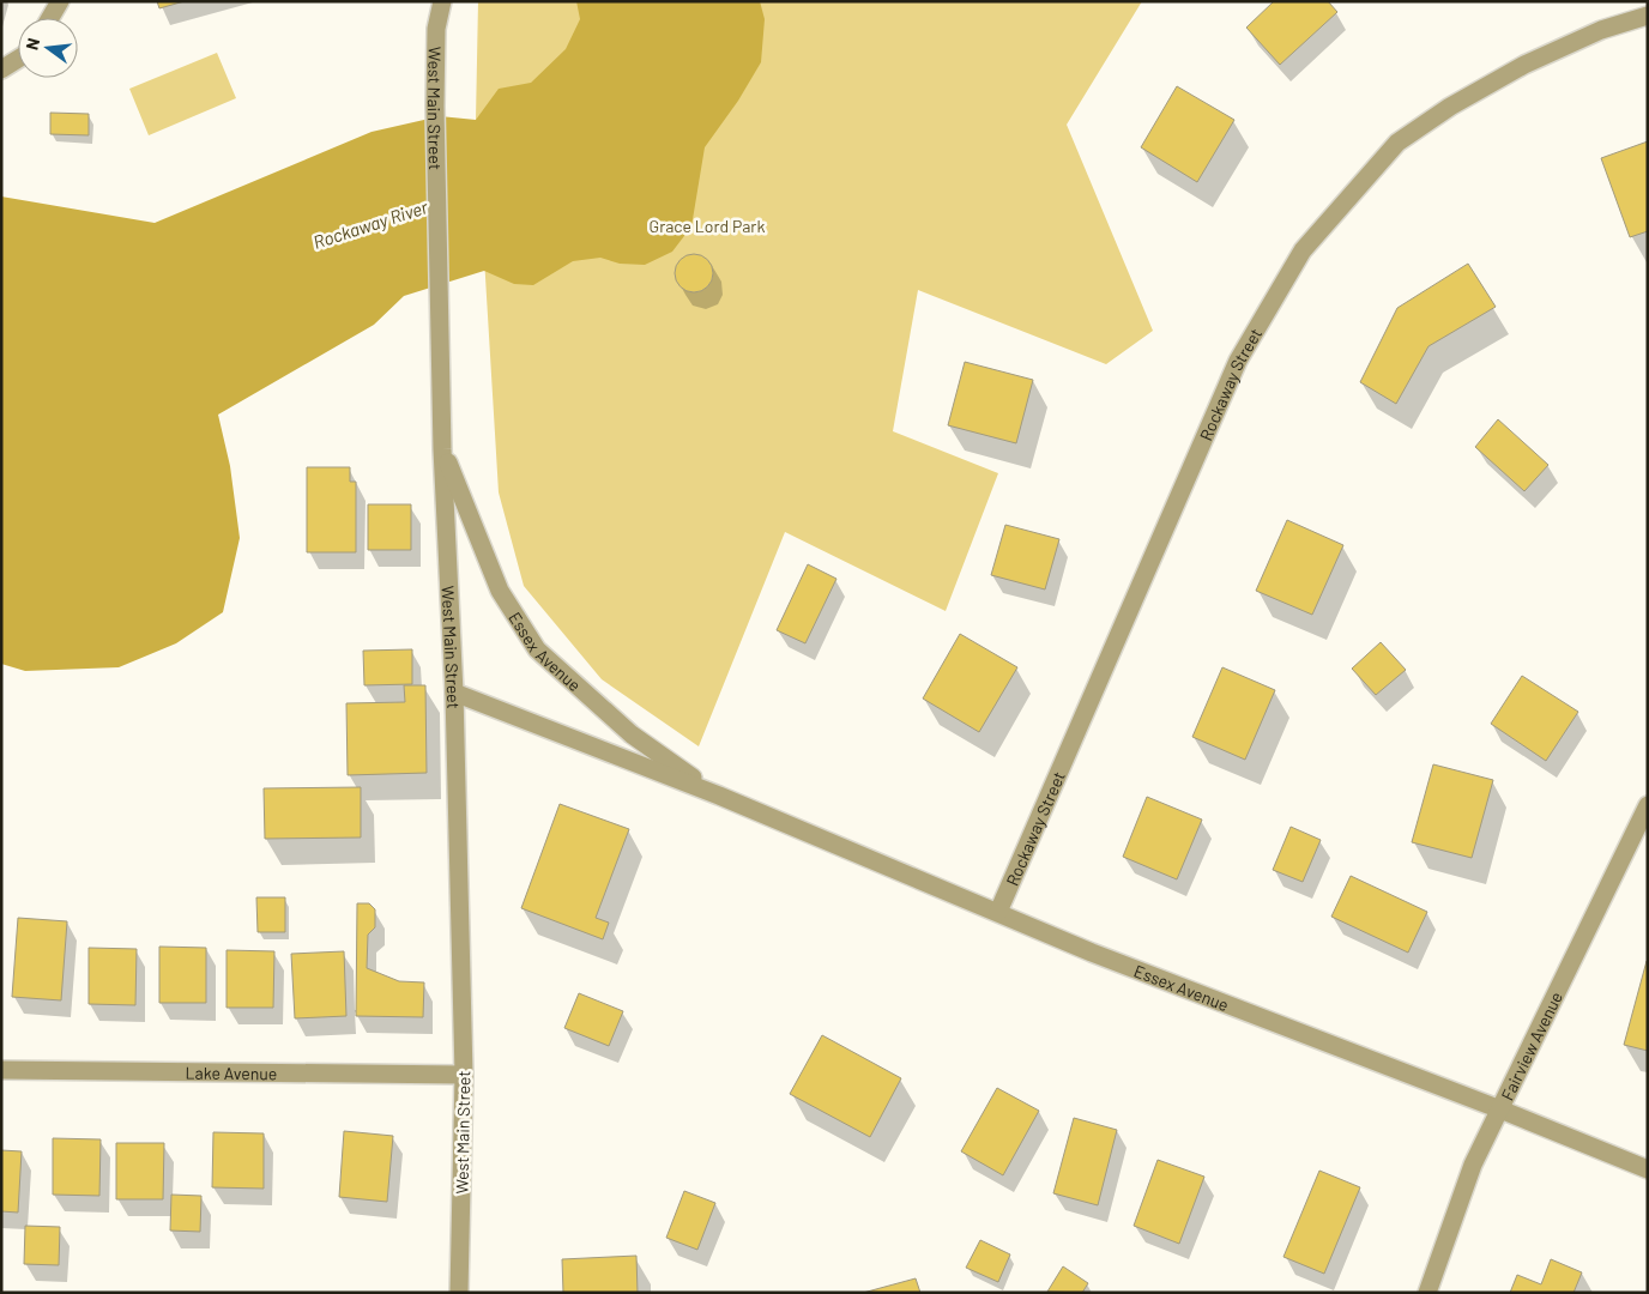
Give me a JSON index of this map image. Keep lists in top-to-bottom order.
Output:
{
  "streets": {
    "street": [
      "West Main Street",
      "Rockaway Street",
      "Essex Avenue",
      "Fairview Avenue",
      "Lake Avenue"
    ]
  },
  "crossings": [
    ["West Main Street", "Essex Avenue"],
    ["West Main Street", "Lake Avenue"],
    ["Rockaway Street", "Essex Avenue"],
    ["Essex Avenue", "Fairview Avenue"]
  ],
  "water": ["Rockaway River"],
  "parks": ["Grace Lord Park"],
  "north": "left"
}
